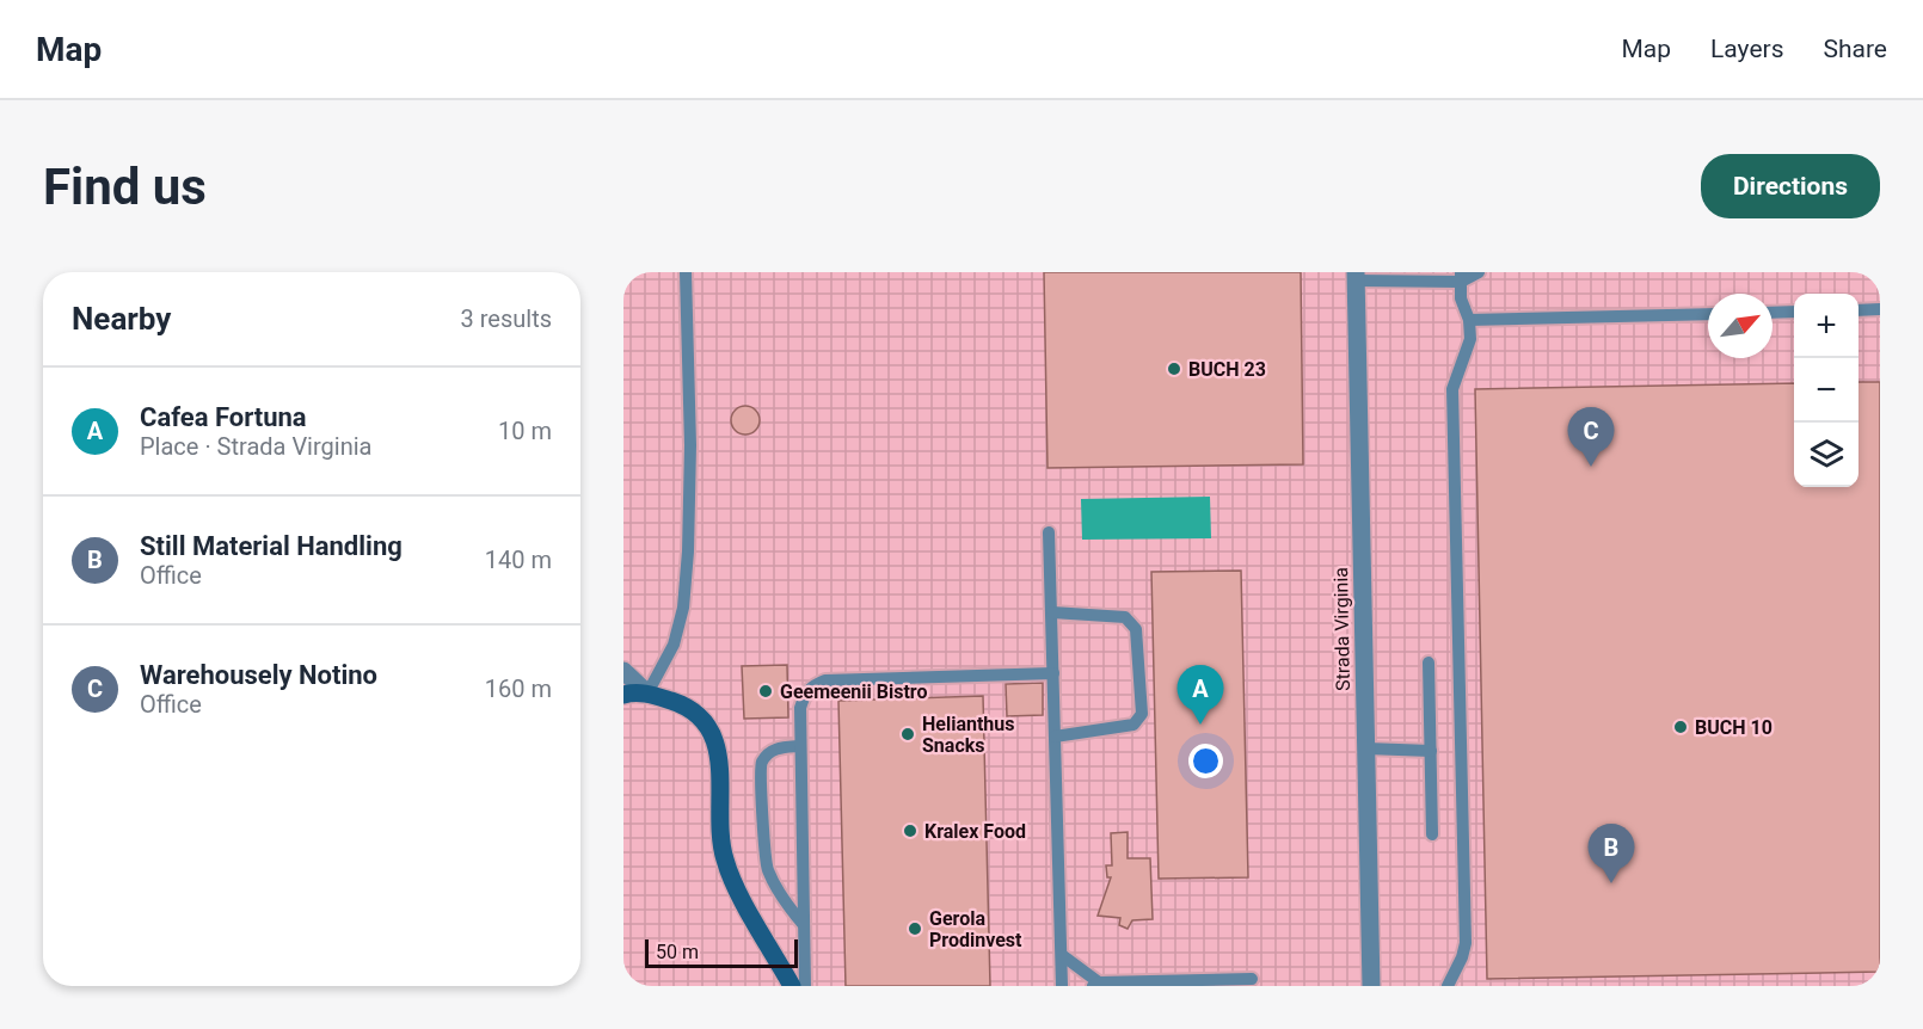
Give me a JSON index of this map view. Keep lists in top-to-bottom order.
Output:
{
  "streets": {
    "street": ["Strada Virginia"]
  },
  "places": [
    "BUCH 23",
    "Geemeenii Bistro",
    "BUCH 10",
    "Helianthus Snacks",
    "Kralex Food",
    "Gerola Prodinvest"
  ],
  "scale_bar": "50 m",
  "north": "top right",
  "page": {
    "header": "Map",
    "nav": ["Map", "Layers", "Share"],
    "buttons": "Directions",
    "title": "Find us",
    "heading": ["Nearby", "3 results"],
    "map_buttons": ["+", "−"],
    "list": [
      {
        "mark": "A",
        "name": "Cafea Fortuna",
        "note": "Place · Strada Virginia",
        "value": "10 m"
      },
      {
        "mark": "B",
        "name": "Still Material Handling",
        "note": "Office",
        "value": "140 m"
      },
      {
        "mark": "C",
        "name": "Warehousely Notino",
        "note": "Office",
        "value": "160 m"
      }
    ],
    "pins": ["C", "A", "B"],
    "scale": "50 m"
  }
}
